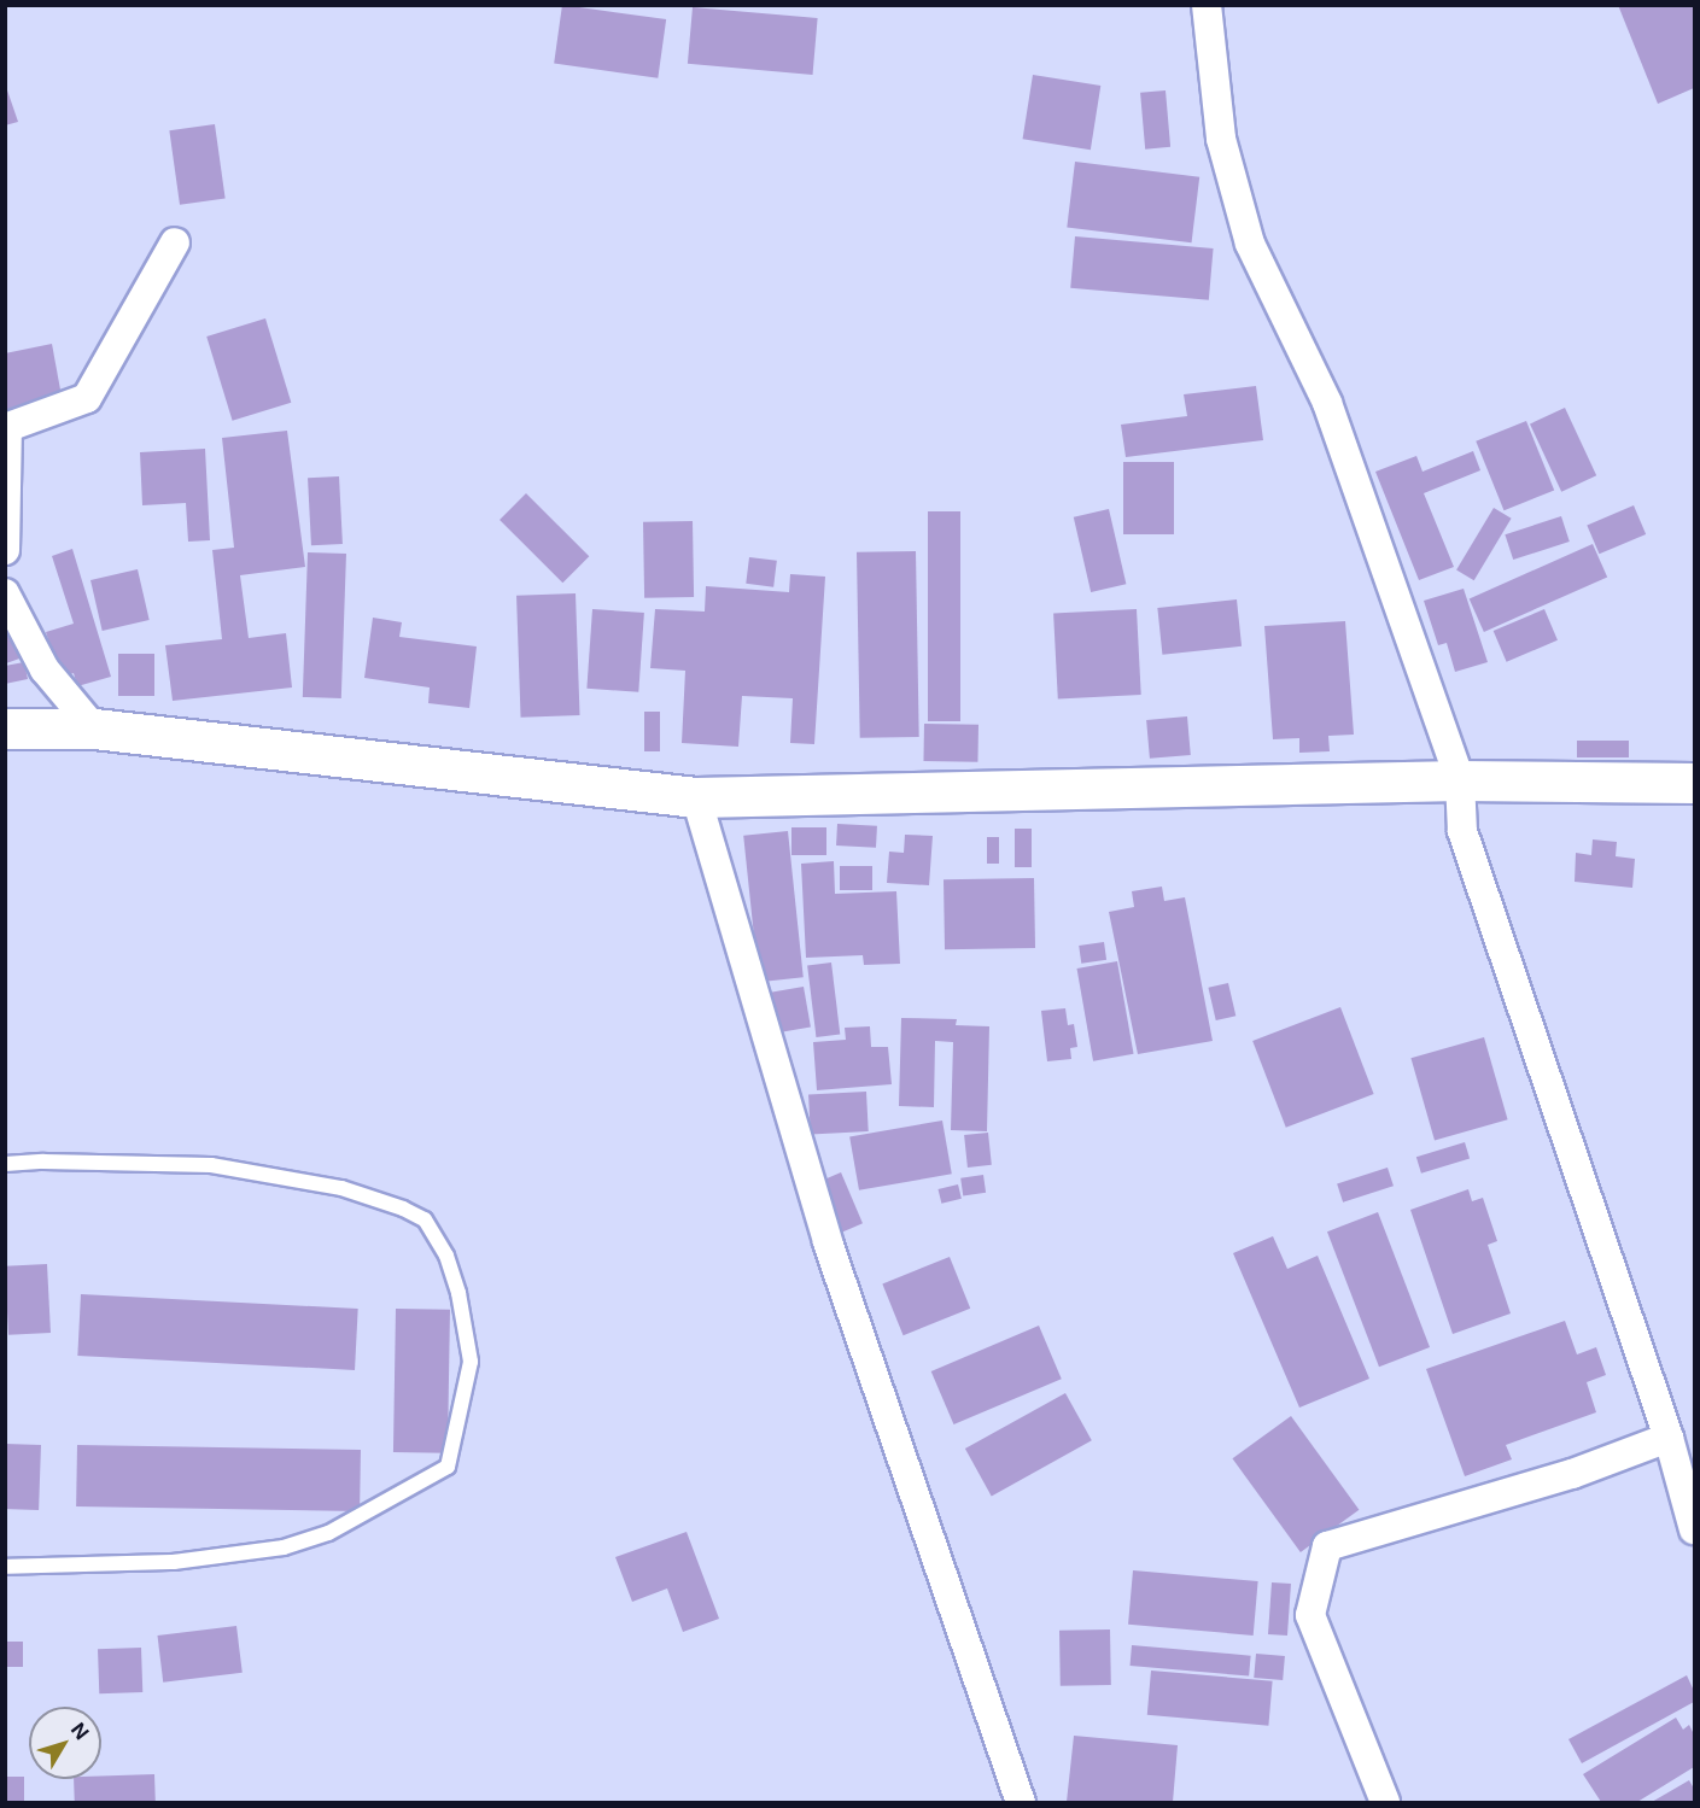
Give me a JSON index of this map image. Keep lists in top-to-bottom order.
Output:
{
  "north": "top right"
}
